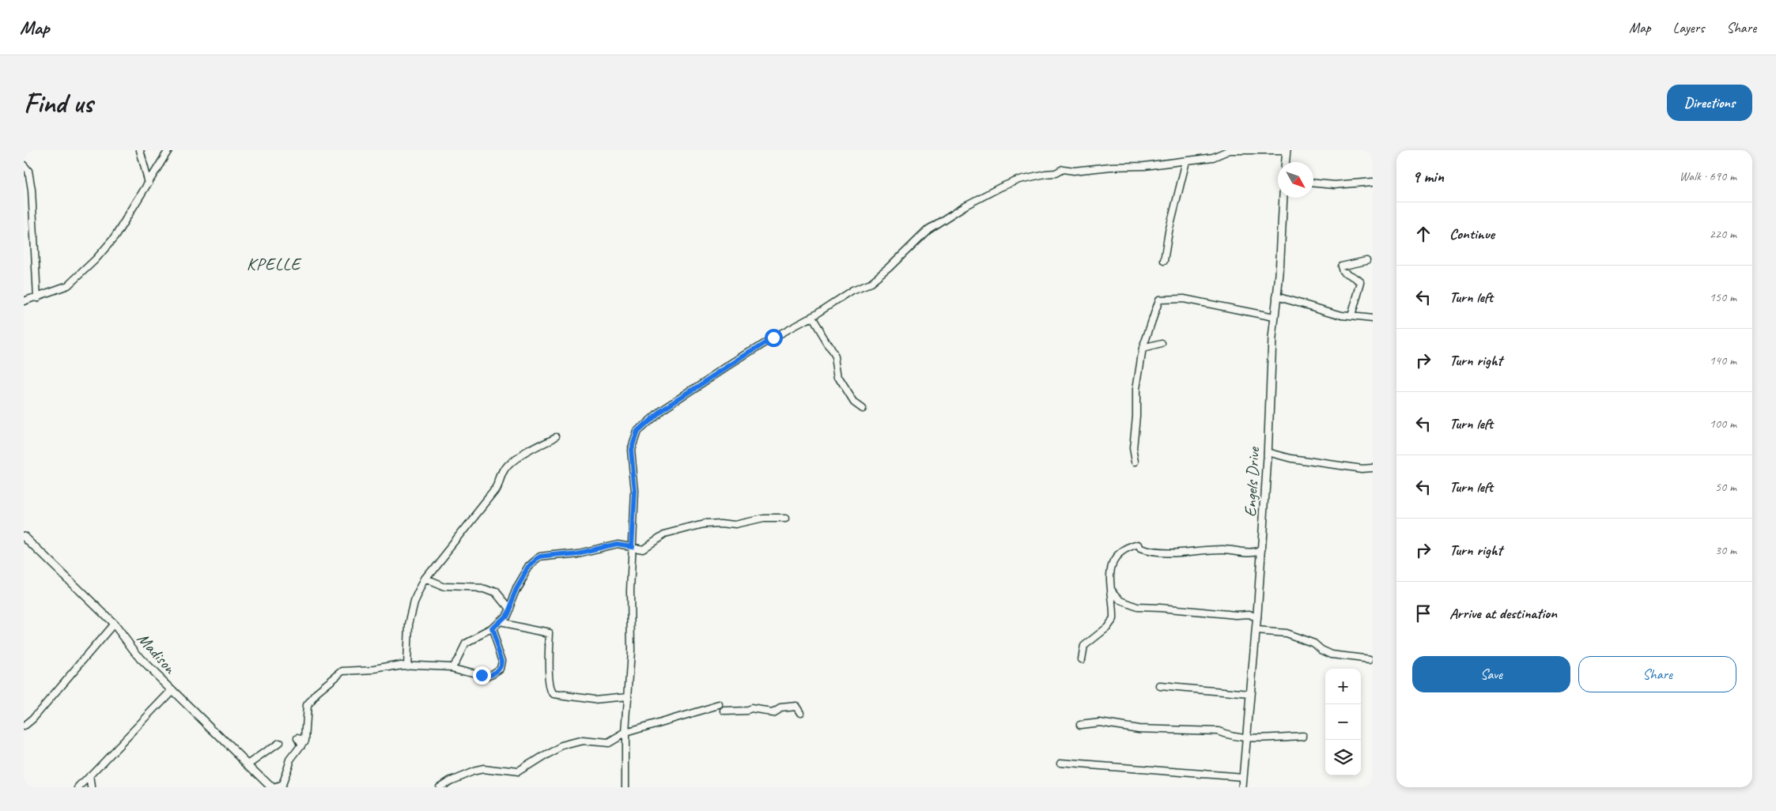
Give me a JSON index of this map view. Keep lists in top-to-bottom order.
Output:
{
  "streets": {
    "street": ["Engels Drive", "Madison"]
  },
  "districts": ["KPELLE"],
  "north": "bottom right",
  "page": {
    "header": "Map",
    "nav": ["Map", "Layers", "Share"],
    "buttons": [
      "Directions",
      ["Save", "Share"]
    ],
    "title": "Find us",
    "heading": ["9 min", "Walk · 690 m"],
    "list": [
      ["Continue", "220 m"],
      ["Turn left", "150 m"],
      ["Turn right", "140 m"],
      ["Turn left", "100 m"],
      ["Turn left", "50 m"],
      ["Turn right", "30 m"],
      "Arrive at destination"
    ],
    "map_buttons": ["+", "−"]
  }
}
